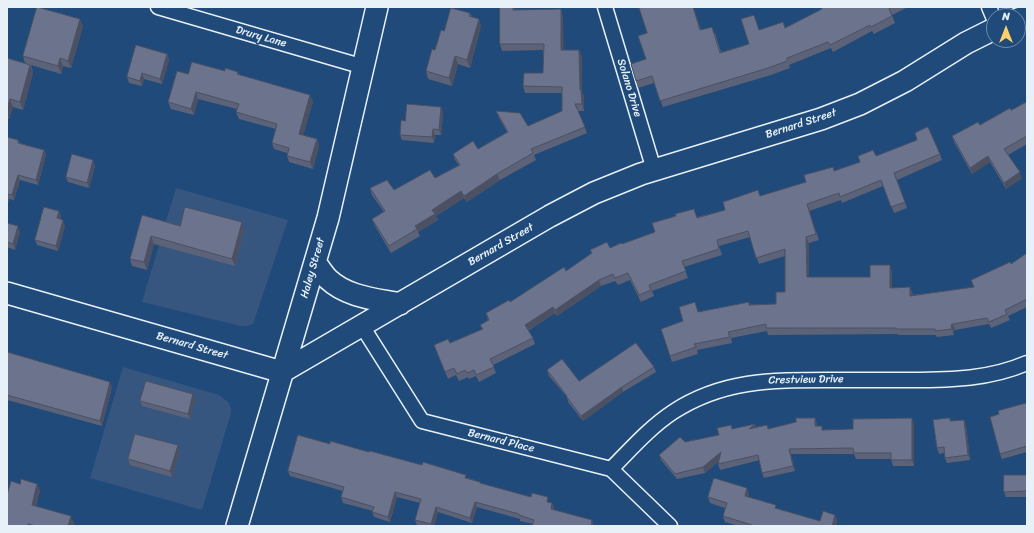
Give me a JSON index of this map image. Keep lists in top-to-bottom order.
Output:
{
  "streets": {
    "street": [
      "Drury Lane",
      "Solano Drive",
      "Bernard Street",
      "Haley Street",
      "Crestview Drive",
      "Bernard Place"
    ]
  },
  "crossings": [
    ["Drury Lane", "Haley Street"],
    ["Solano Drive", "Bernard Street"],
    ["Bernard Street", "Haley Street"],
    ["Bernard Street", "Bernard Place"],
    ["Crestview Drive", "Bernard Place"]
  ],
  "north": "top"
}
